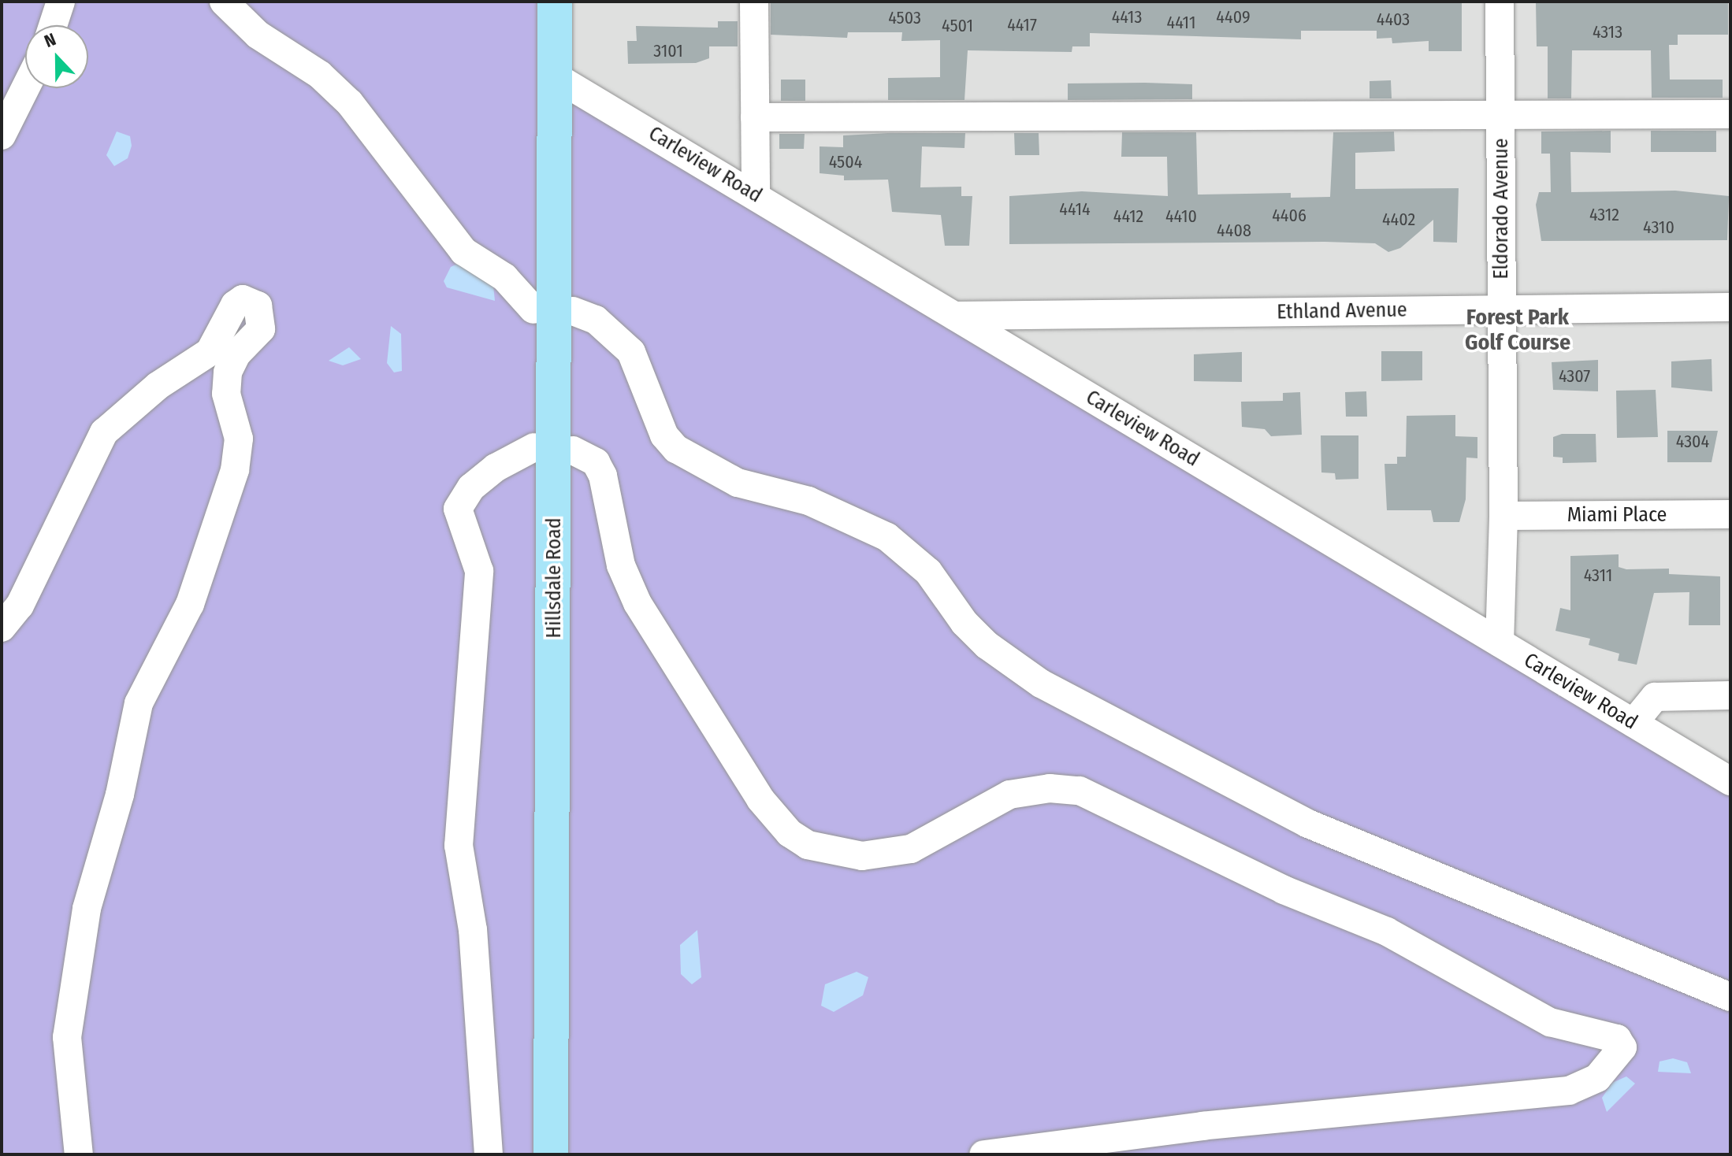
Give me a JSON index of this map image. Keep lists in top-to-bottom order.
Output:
{
  "streets": {
    "main road": ["Hillsdale Road"],
    "street": [
      "Carleview Road",
      "Eldorado Avenue",
      "Ethland Avenue",
      "Miami Place"
    ]
  },
  "crossings": [
    ["Carleview Road", "Eldorado Avenue"],
    ["Carleview Road", "Ethland Avenue"],
    ["Carleview Road", "Hillsdale Road"],
    ["Eldorado Avenue", "Ethland Avenue"],
    ["Eldorado Avenue", "Miami Place"]
  ],
  "districts": ["Forest Park Golf Course"],
  "house_numbers": [
    "4413",
    "4409",
    "4503",
    "4403",
    "4411",
    "4417",
    "4501",
    "4313",
    "3101",
    "4504",
    "4414",
    "4312",
    "4406",
    "4412",
    "4410",
    "4402",
    "4310",
    "4408",
    "4307",
    "4304",
    "4311"
  ],
  "north": "top"
}
